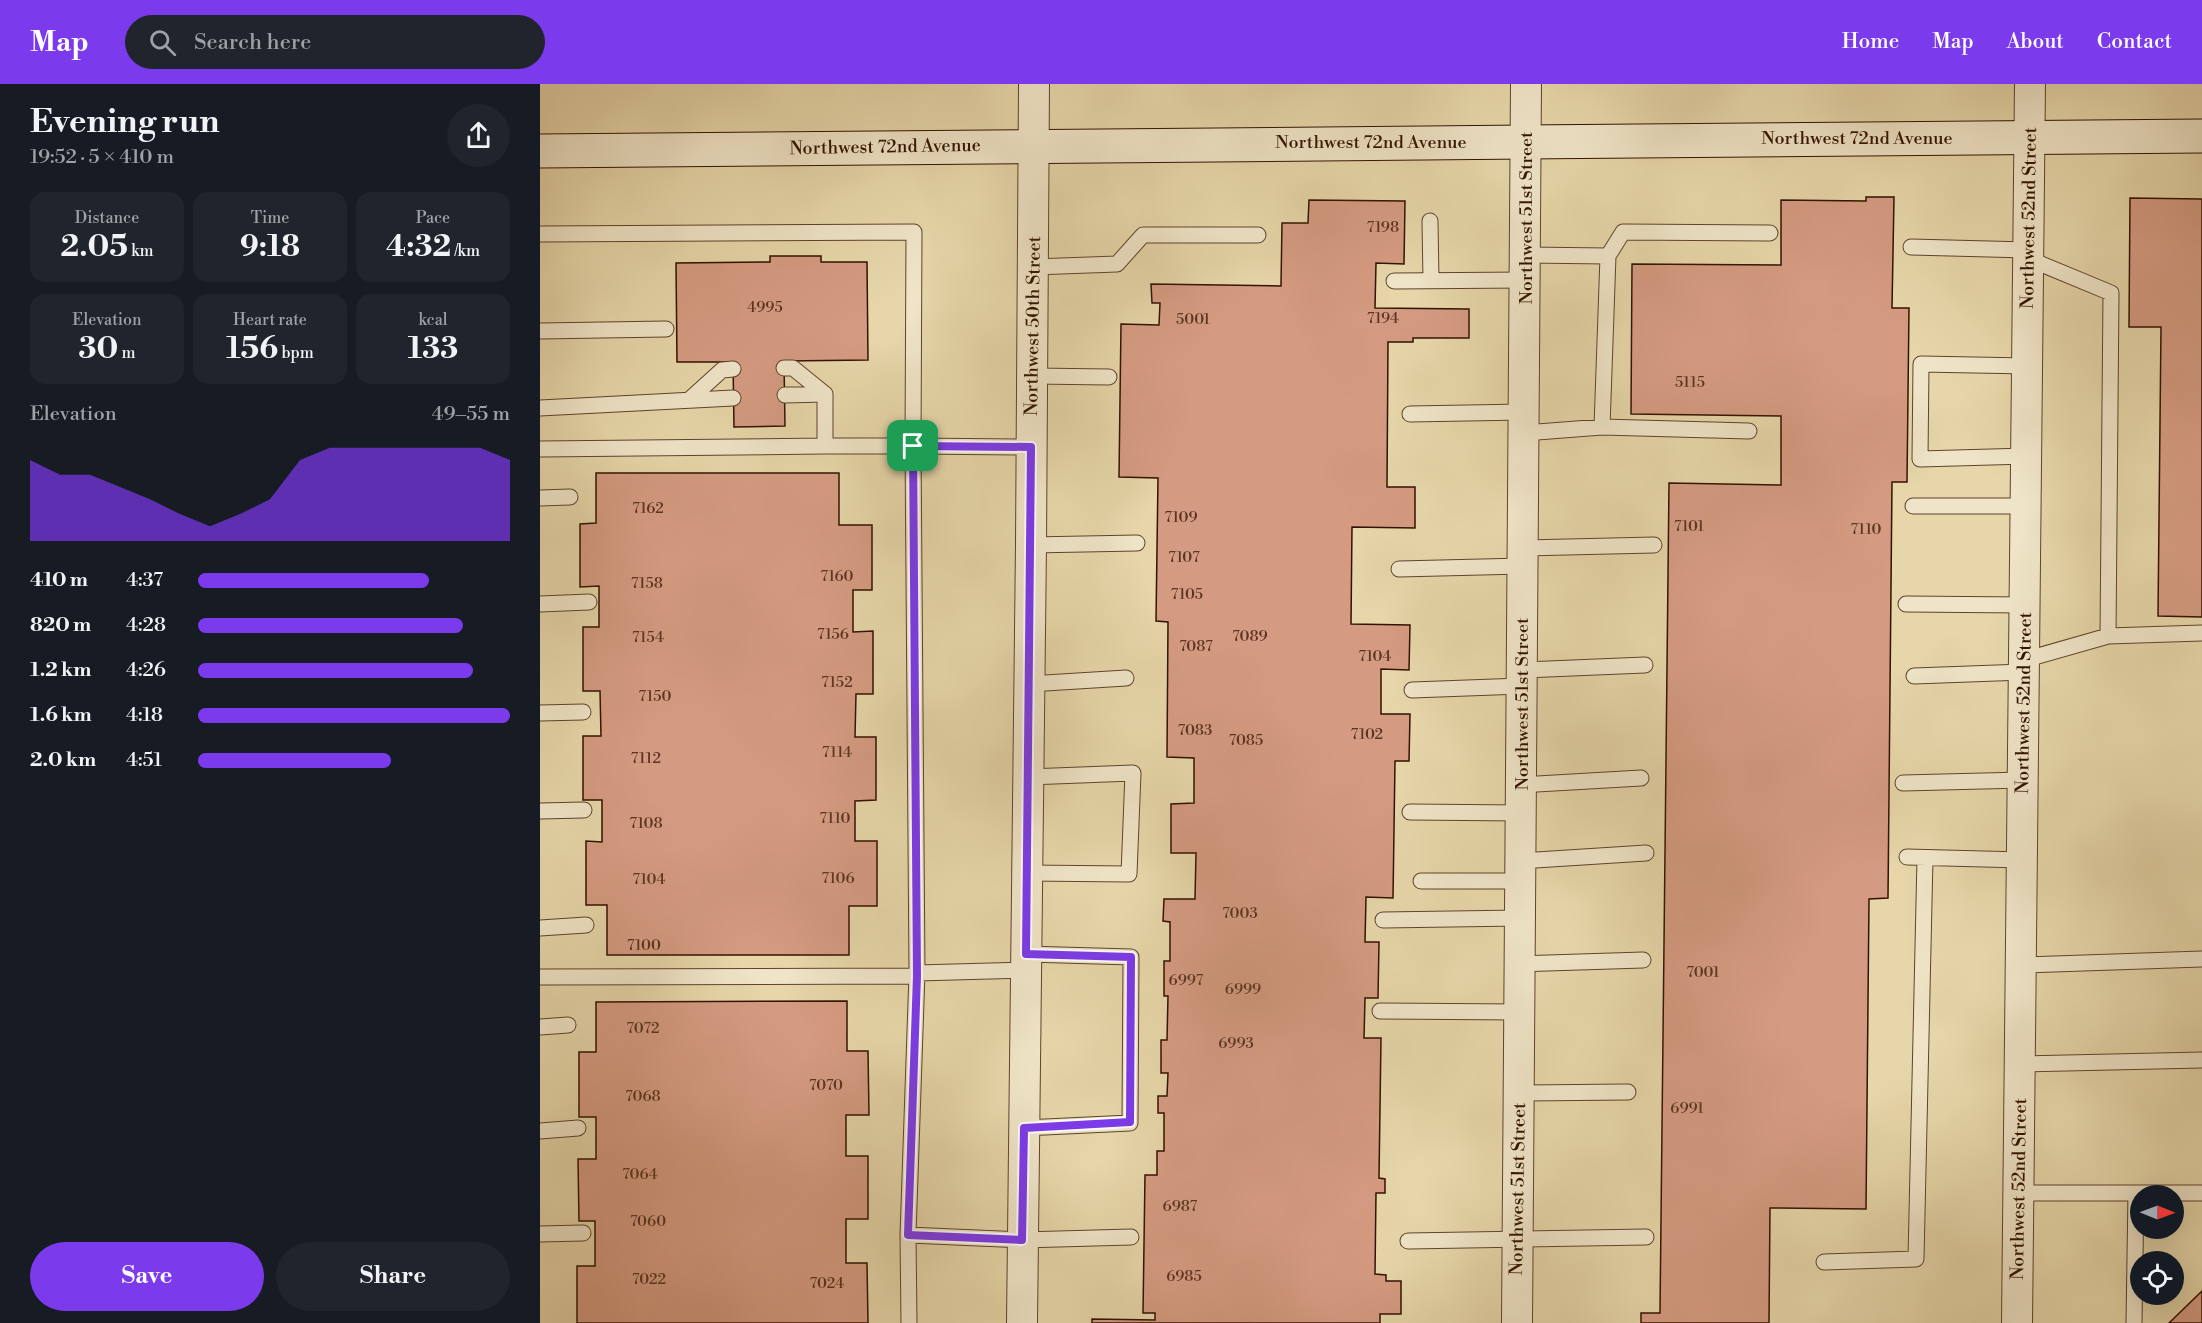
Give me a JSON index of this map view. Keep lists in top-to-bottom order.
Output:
{
  "streets": {
    "main road": ["Northwest 72nd Avenue"],
    "street": ["Northwest 51st Street", "Northwest 52nd Street", "Northwest 50th Street"]
  },
  "crossings": [
    ["Northwest 72nd Avenue", "Northwest 51st Street"],
    ["Northwest 72nd Avenue", "Northwest 52nd Street"],
    ["Northwest 72nd Avenue", "Northwest 50th Street"]
  ],
  "house_numbers": [
    "7198",
    "4995",
    "7194",
    "5001",
    "5115",
    "7162",
    "7109",
    "7101",
    "7110",
    "7107",
    "7160",
    "7158",
    "7105",
    "7156",
    "7089",
    "7154",
    "7087",
    "7104",
    "7152",
    "7150",
    "7083",
    "7102",
    "7085",
    "7114",
    "7112",
    "7110",
    "7108",
    "7106",
    "7104",
    "7003",
    "7100",
    "7001",
    "6997",
    "6999",
    "7072",
    "6993",
    "7070",
    "7068",
    "6991",
    "7064",
    "6987",
    "7060",
    "6985",
    "7022",
    "7024"
  ],
  "north": "right",
  "page": {
    "header": "Map",
    "search": "Search here",
    "nav": [
      "Home",
      "Map",
      "About",
      "Contact"
    ],
    "heading": ["Evening run", "19:52 · 5 × 410 m"],
    "stats": [
      ["Distance", "2.05 km"],
      ["Time", "9:18"],
      ["Pace", "4:32 /km"],
      ["Elevation", "30 m"],
      ["Heart rate", "156 bpm"],
      ["kcal", "133"]
    ],
    "chart": ["Elevation", "49–55 m"],
    "list": [
      {
        "name": "410 m",
        "note": "4:37"
      },
      {
        "name": "820 m",
        "note": "4:28"
      },
      {
        "name": "1.2 km",
        "note": "4:26"
      },
      {
        "name": "1.6 km",
        "note": "4:18"
      },
      {
        "name": "2.0 km",
        "note": "4:51"
      }
    ],
    "buttons": ["Save", "Share"]
  }
}
